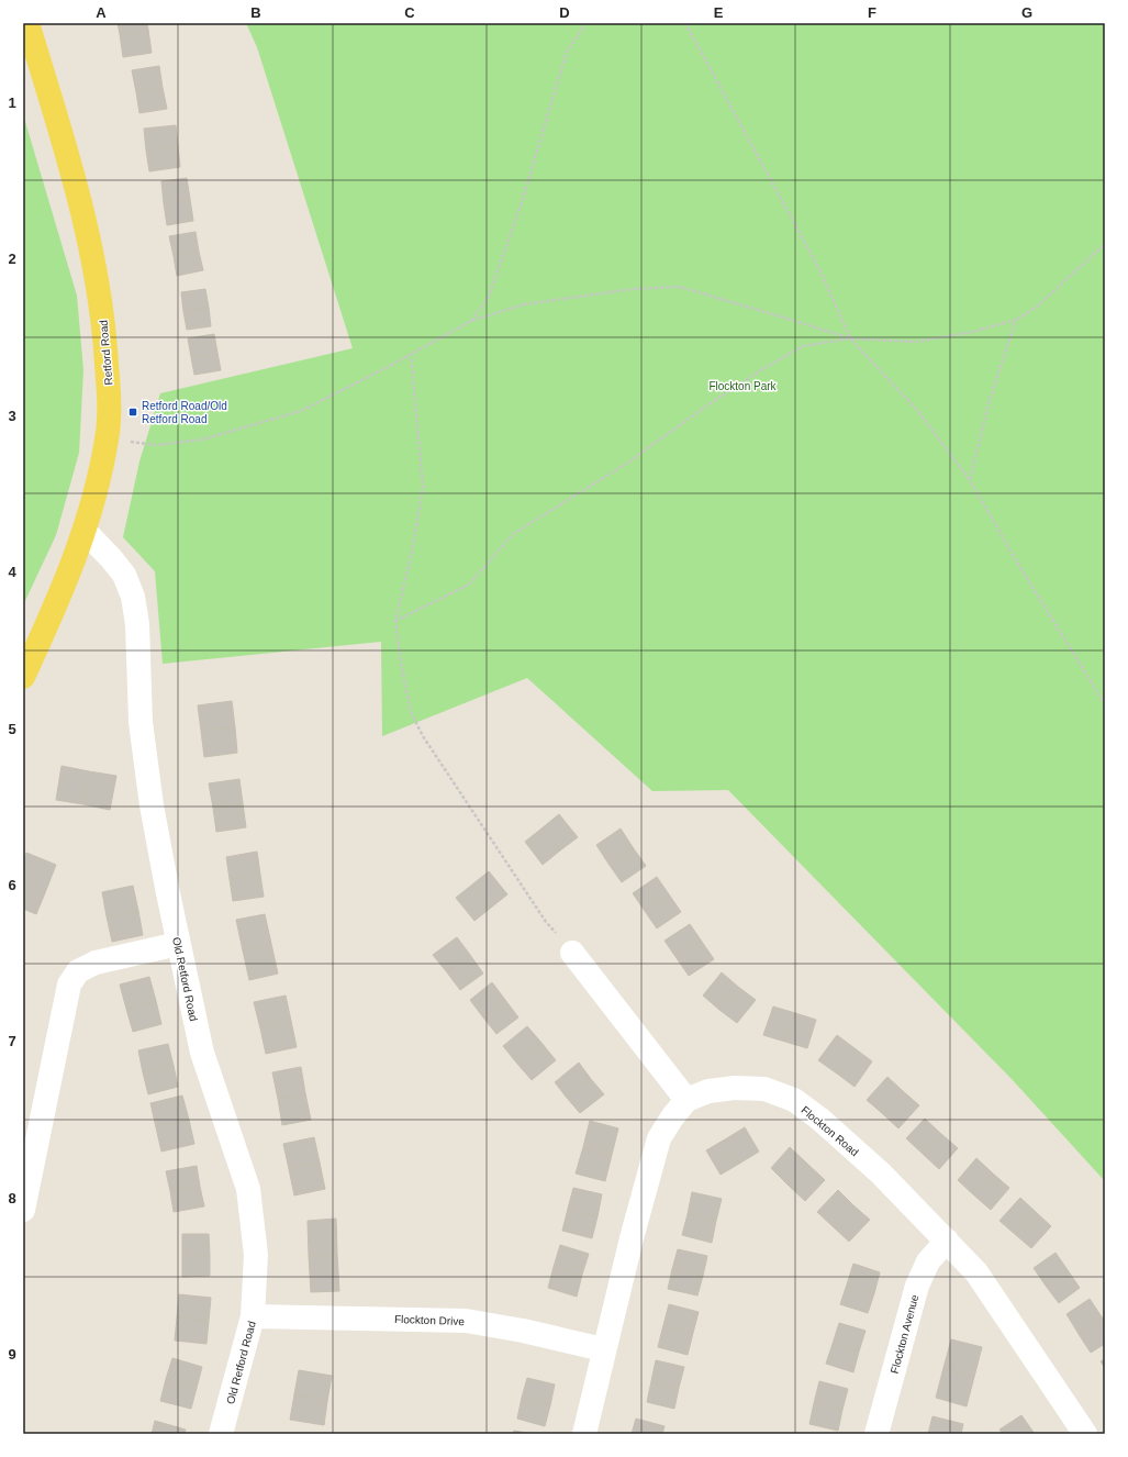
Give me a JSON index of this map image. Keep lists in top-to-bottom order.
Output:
{
  "streets": {
    "main road": ["Retford Road"],
    "street": [
      "Old Retford Road",
      "Flockton Road",
      "Flockton Drive",
      "Flockton Avenue"
    ]
  },
  "crossings": [
    ["Retford Road", "Old Retford Road"],
    ["Old Retford Road", "Flockton Drive"],
    ["Flockton Road", "Flockton Drive"],
    ["Flockton Road", "Flockton Avenue"]
  ],
  "parks": ["Flockton Park"],
  "places": {
    "transit": ["Retford Road/Old Retford Road"]
  },
  "grid": {
    "columns": [
      "A",
      "B",
      "C",
      "D",
      "E",
      "F",
      "G"
    ],
    "rows": [
      "1",
      "2",
      "3",
      "4",
      "5",
      "6",
      "7",
      "8",
      "9"
    ]
  }
}
